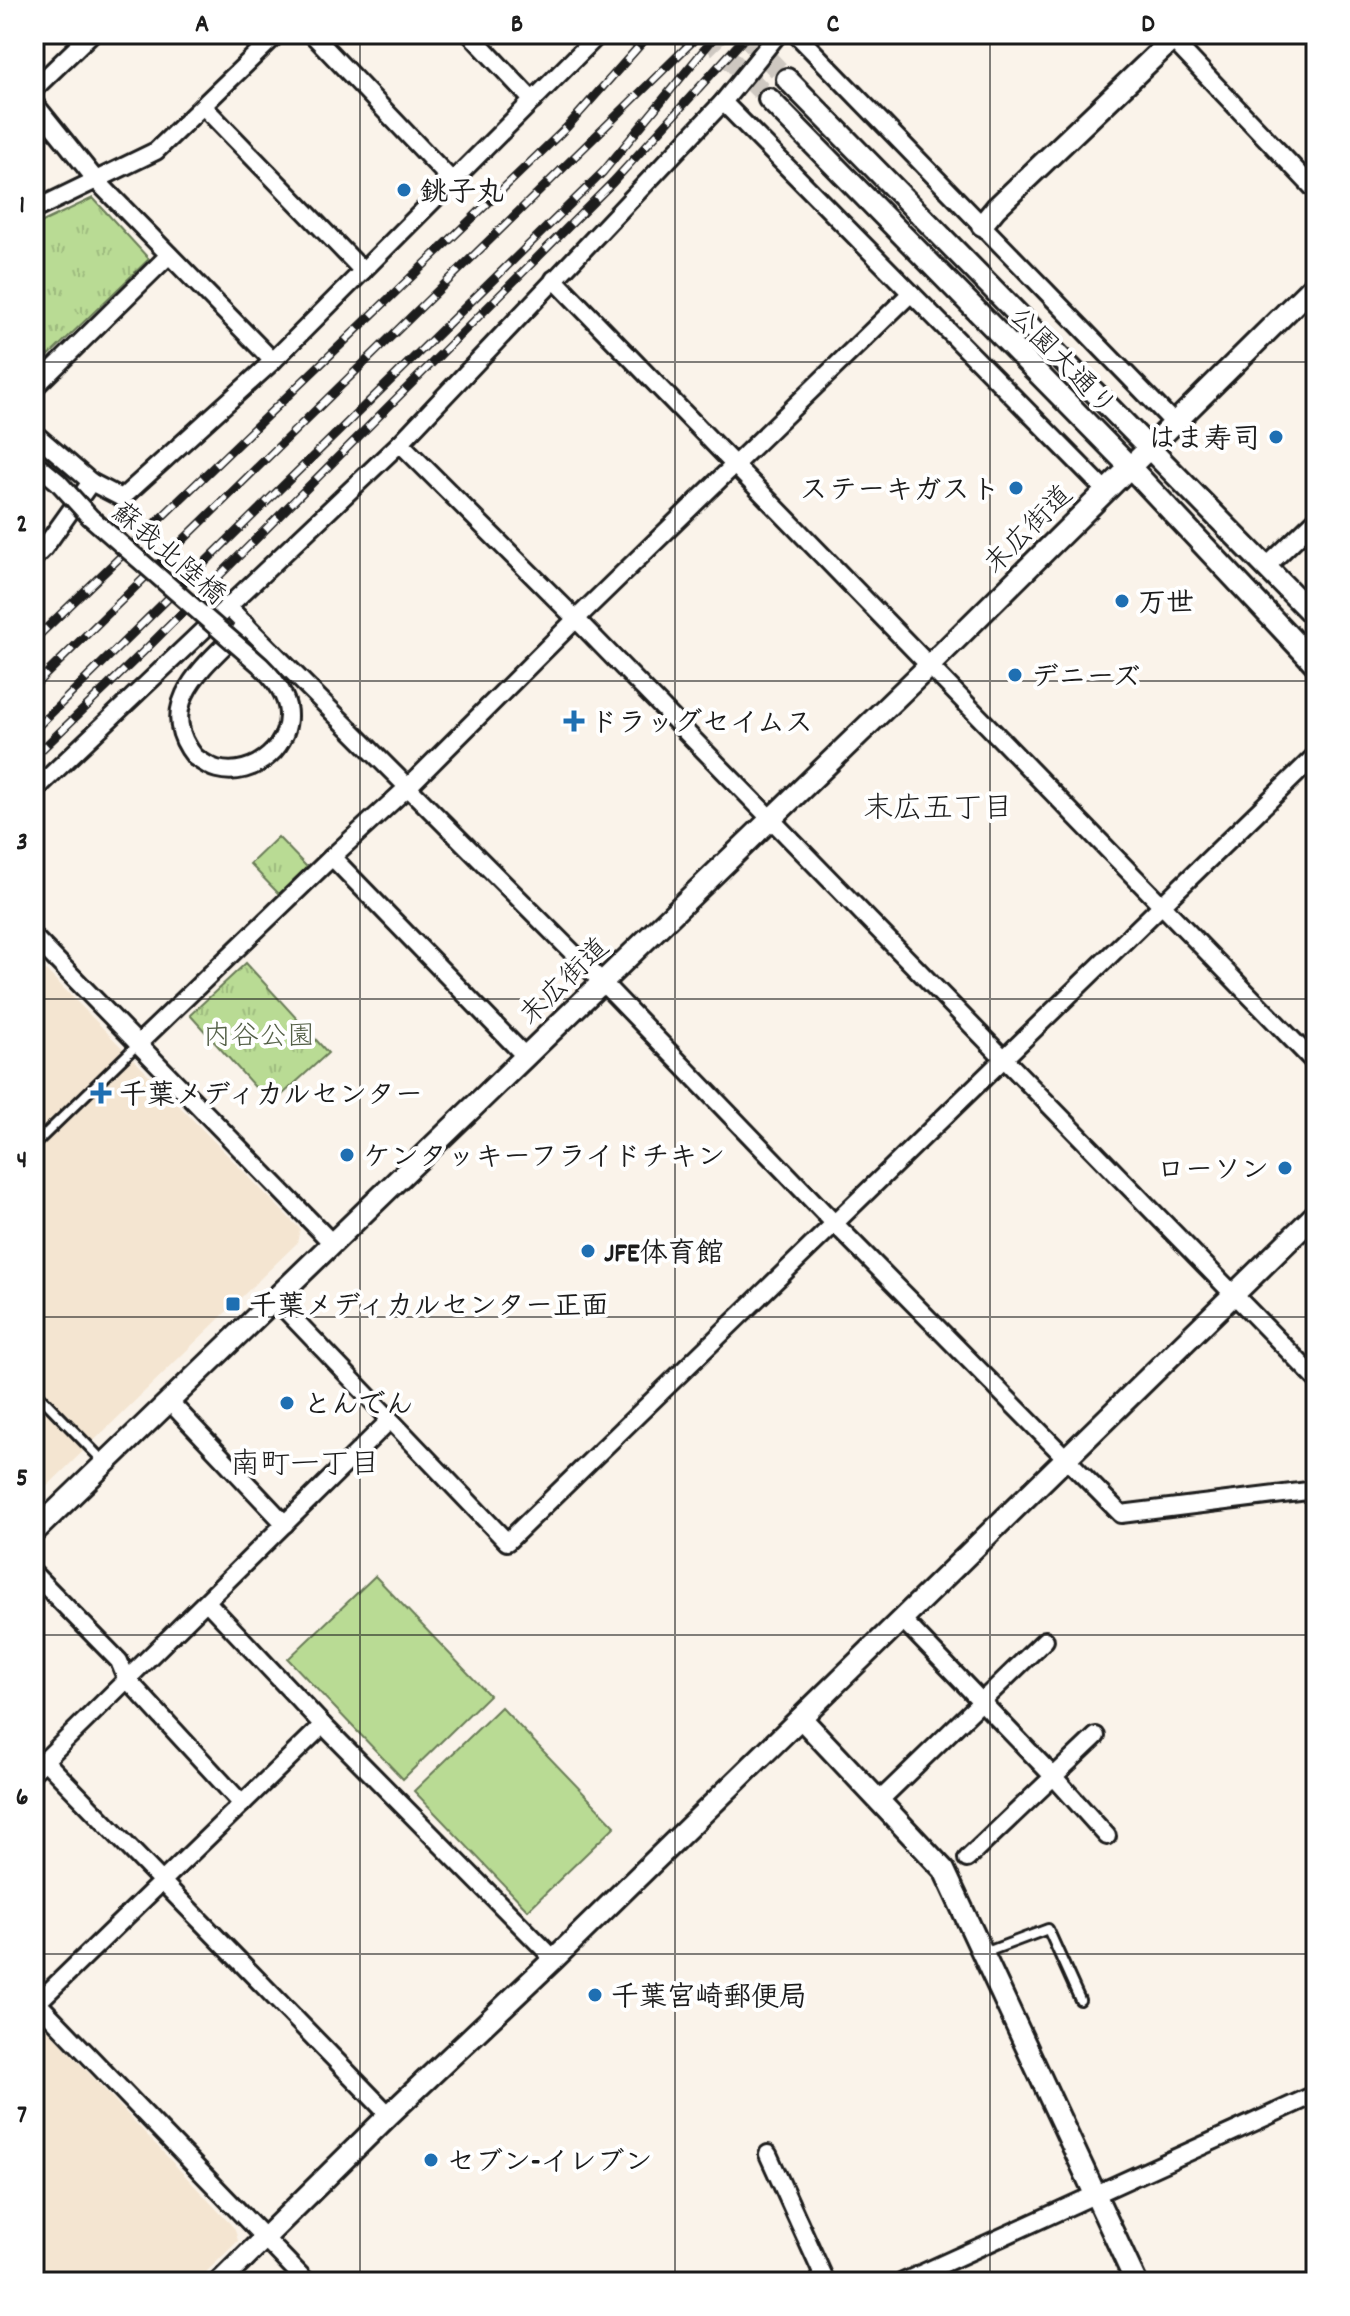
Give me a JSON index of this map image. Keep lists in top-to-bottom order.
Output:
{
  "streets": {
    "street": ["公園大通り", "末広街道", "蘇我北陸橋"]
  },
  "crossings": [
    ["公園大通り", "末広街道"]
  ],
  "districts": ["末広五丁目", "南町一丁目"],
  "parks": ["内谷公園"],
  "places": {
    "other": [
      "銚子丸",
      "はま寿司",
      "ステーキガスト",
      "万世",
      "デニーズ",
      "ケンタッキーフライドチキン",
      "ローソン",
      "JFE体育館",
      "とんでん",
      "千葉宮崎郵便局",
      "セブン-イレブン"
    ],
    "health": ["ドラッグセイムス", "千葉メディカルセンター"],
    "transit": ["千葉メディカルセンター正面"]
  },
  "grid": {
    "columns": [
      "A",
      "B",
      "C",
      "D"
    ],
    "rows": [
      "1",
      "2",
      "3",
      "4",
      "5",
      "6",
      "7"
    ]
  }
}
